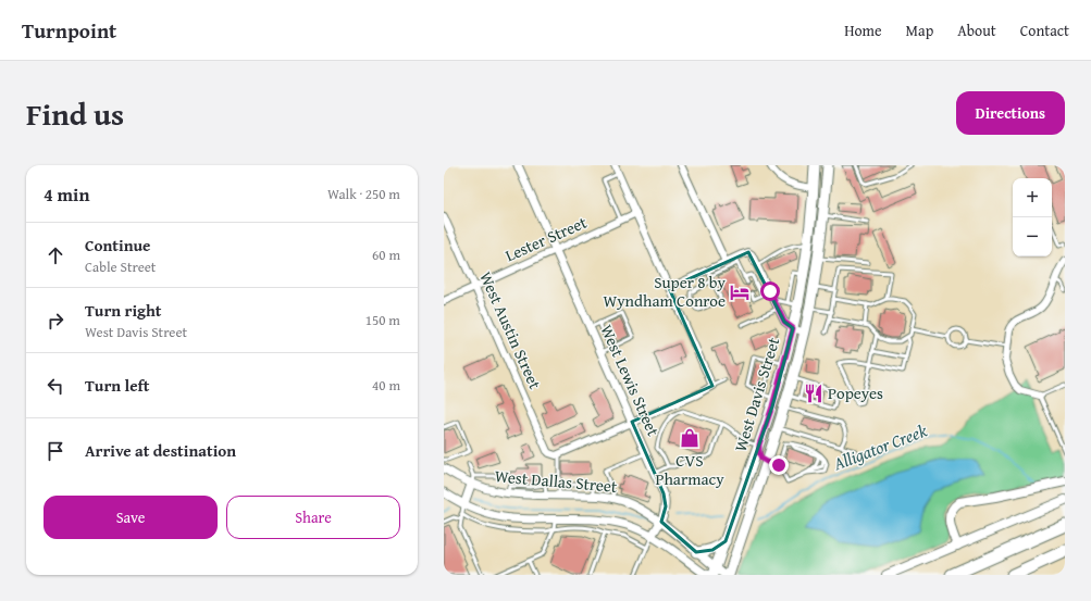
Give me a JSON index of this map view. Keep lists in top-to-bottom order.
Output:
{
  "streets": {
    "main road": ["West Davis Street"],
    "street": [
      "Lester Street",
      "West Austin Street",
      "West Lewis Street",
      "West Dallas Street"
    ]
  },
  "crossings": [
    ["Lester Street", "West Austin Street"],
    ["Lester Street", "West Lewis Street"],
    ["West Lewis Street", "West Dallas Street"],
    ["West Davis Street", "West Dallas Street"]
  ],
  "water": ["Alligator Creek"],
  "places": {
    "hotel": ["Super 8 by Wyndham Conroe"],
    "restaurant": ["Popeyes"],
    "shop": ["CVS Pharmacy"]
  },
  "page": {
    "header": "Turnpoint",
    "nav": [
      "Home",
      "Map",
      "About",
      "Contact"
    ],
    "title": "Find us",
    "buttons": [
      "Directions",
      ["Save", "Share"]
    ],
    "heading": ["4 min", "Walk · 250 m"],
    "map_buttons": ["+", "−"],
    "list": [
      ["Continue", "Cable Street", "60 m"],
      ["Turn right", "West Davis Street", "150 m"],
      ["Turn left", "40 m"],
      "Arrive at destination"
    ]
  }
}
